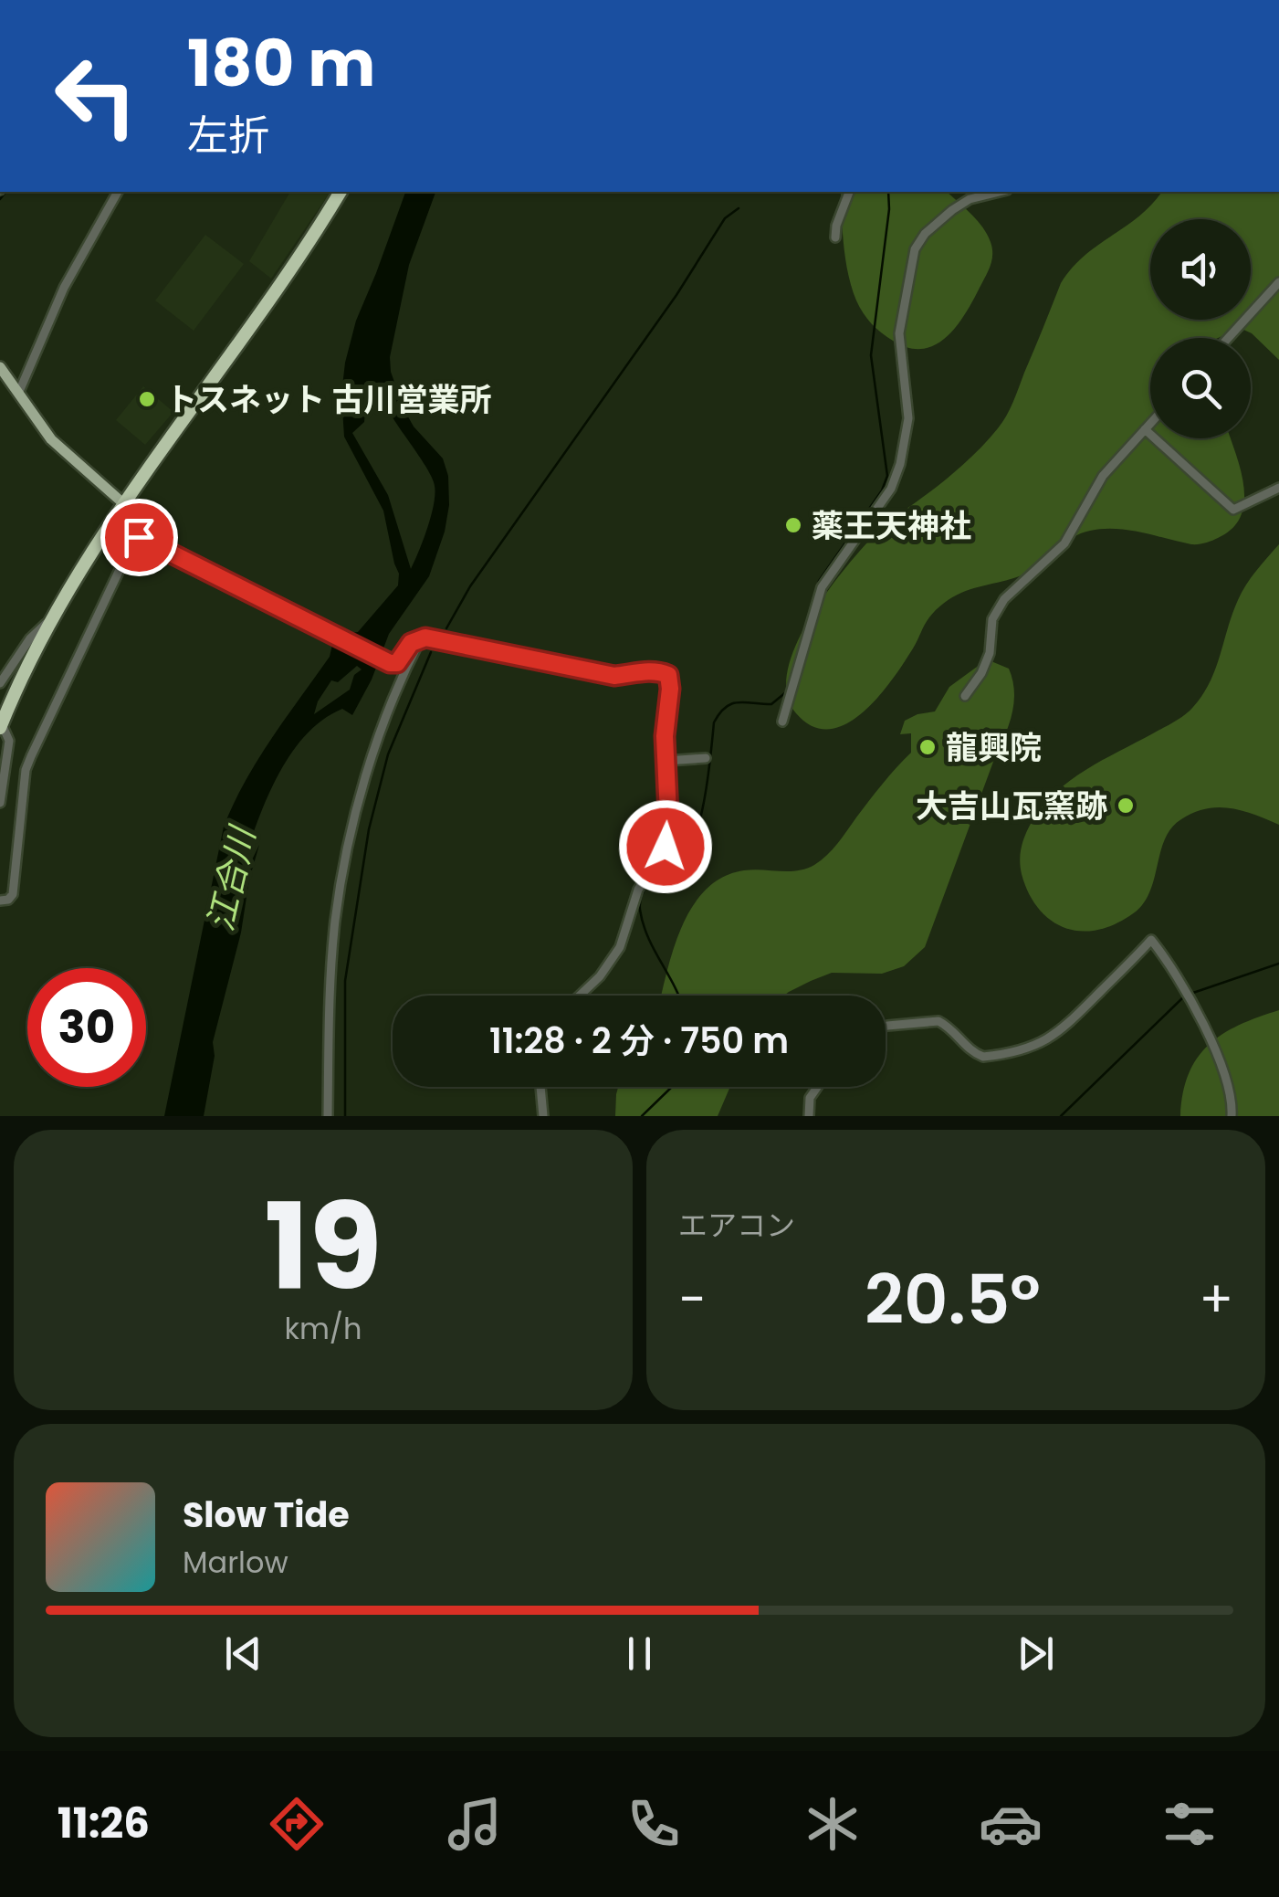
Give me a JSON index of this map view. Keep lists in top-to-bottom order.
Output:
{
  "water": ["江合川"],
  "places": [
    "トスネット 古川営業所",
    "薬王天神社",
    "龍興院",
    "大吉山瓦窯跡"
  ],
  "page": {
    "turn": ["180 m", "左折"],
    "limit": "30",
    "trip": "11:28 · 2 分 · 750 m",
    "tile": [
      ["19", "km/h"],
      "エアコン"
    ],
    "heat": ["−", "20.5°", "+"],
    "song": ["Slow Tide", "Marlow"],
    "tabs": "11:26"
  }
}
